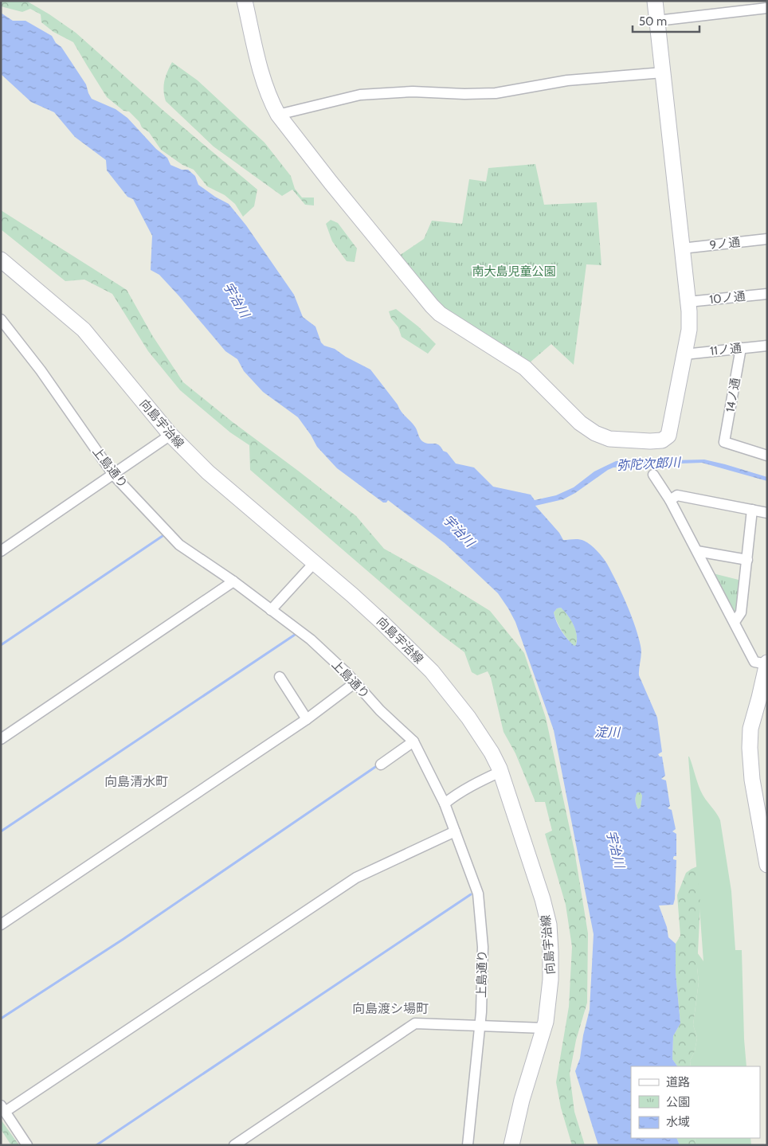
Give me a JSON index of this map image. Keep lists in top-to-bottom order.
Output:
{
  "streets": {
    "street": [
      "9ノ通",
      "10ノ通",
      "11ノ通",
      "14ノ通",
      "向島宇治線",
      "上島通り"
    ]
  },
  "crossings": [
    ["11ノ通", "14ノ通"]
  ],
  "districts": ["向島清水町", "向島渡シ場町"],
  "water": ["宇治川", "弥陀次郎川", "淀川"],
  "parks": ["南大島児童公園"],
  "legend": ["道路", "公園", "水域"],
  "scale_bar": "50 m"
}
